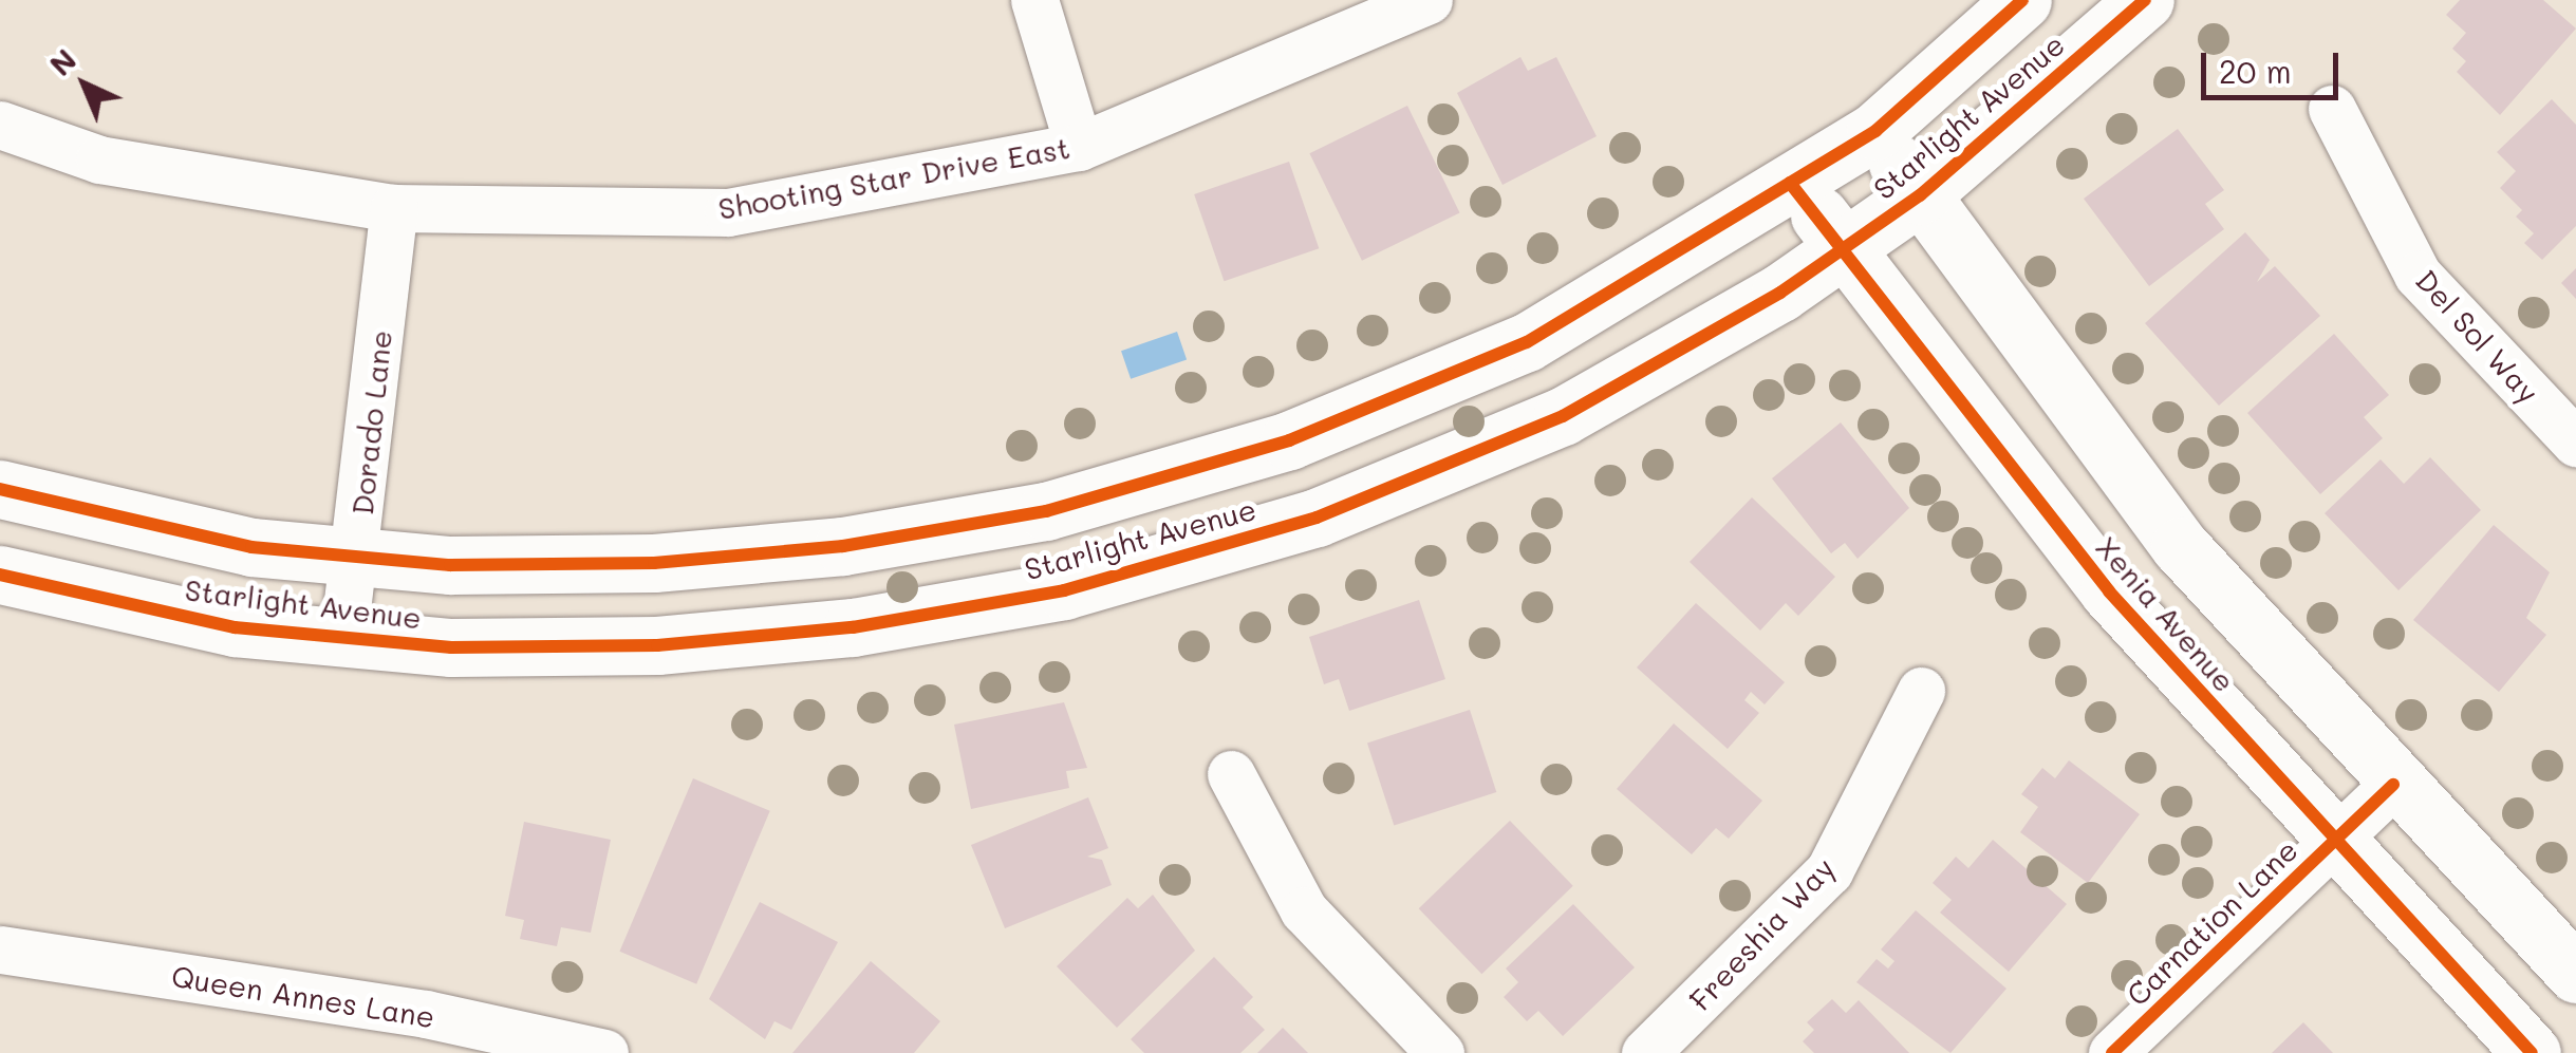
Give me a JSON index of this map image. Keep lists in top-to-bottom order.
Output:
{
  "streets": {
    "street": [
      "Starlight Avenue",
      "Shooting Star Drive East",
      "Del Sol Way",
      "Dorado Lane",
      "Xenia Avenue",
      "Carnation Lane",
      "Freeshia Way",
      "Queen Annes Lane"
    ]
  },
  "crossings": [
    ["Starlight Avenue", "Dorado Lane"],
    ["Starlight Avenue", "Xenia Avenue"],
    ["Shooting Star Drive East", "Dorado Lane"],
    ["Xenia Avenue", "Carnation Lane"]
  ],
  "scale_bar": "20 m",
  "north": "top left"
}
